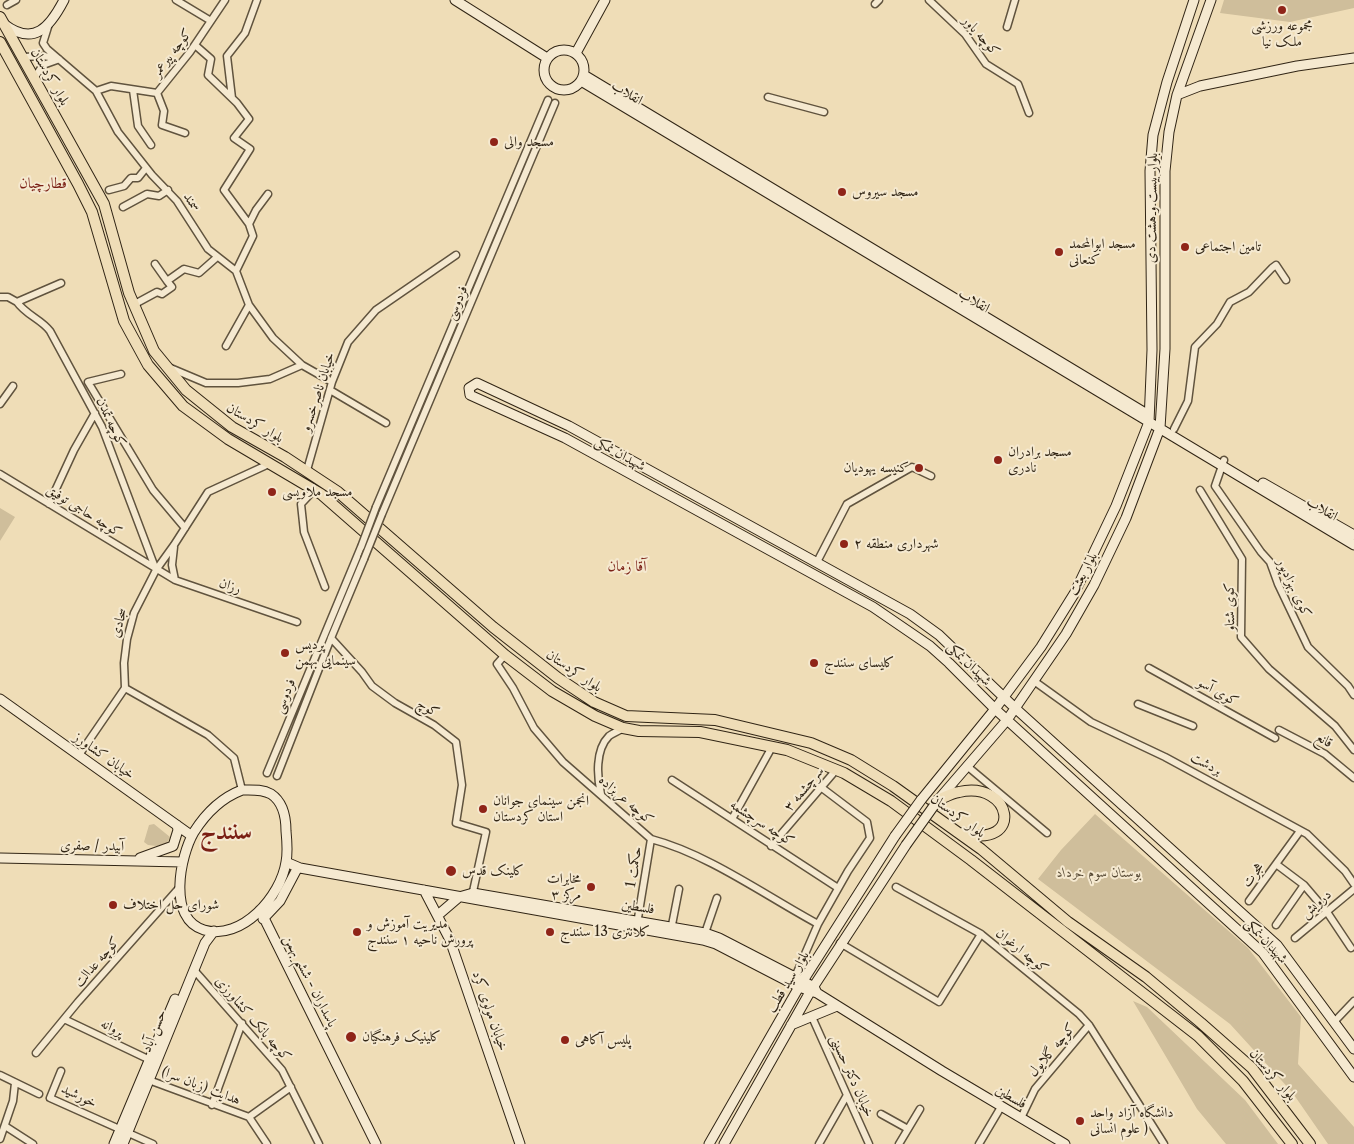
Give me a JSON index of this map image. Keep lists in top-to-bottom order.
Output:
{
  "streets": {
    "main road": [
      "بلوار کردستان",
      "انقلاب",
      "بلوار بیست و هشت دی",
      "شهیدان نمکی",
      "بلوار بعثت",
      "خیابان کشاورز",
      "آبیدر / صفری",
      "فلسطین",
      "پاسداران - ششم بهمن",
      "بلوار سید قطب",
      "خیابان مولوی کرد",
      "حسن آباد"
    ],
    "street": [
      "کوچه یاور",
      "کوچه پیرعمر",
      "سمند",
      "فردوسی",
      "خیابان ناصرخسرو",
      "کوچه تمدن",
      "کوچه حاجی توفیق",
      "رزان",
      "کوی بهزادپور",
      "کوی شتاو",
      "سجادی",
      "کوی آسو",
      "کوچ",
      "قانع",
      "بردشت",
      "سرچشمه ۳",
      "کوچه عربزاده",
      "کوچه سرچشمه",
      "حکمت 1",
      "هجرت",
      "درویش",
      "کوچه ارغوان",
      "کوچه عدالت",
      "کوچه بانک کشاورزی",
      "پروانه",
      "کوچه گلایول",
      "خیابان دکتر حسینی",
      "هدایت (زبان سرا)",
      "خورشید"
    ]
  },
  "crossings": [
    ["کوچه پیرعمر", "سمند"],
    ["بلوار کردستان", "خیابان ناصرخسرو"],
    ["بلوار کردستان", "سجادی"],
    ["بلوار کردستان", "سرچشمه ۳"],
    ["بلوار کردستان", "کوچه عربزاده"],
    ["بلوار کردستان", "بلوار سید قطب"],
    ["انقلاب", "بلوار بیست و هشت دی"],
    ["انقلاب", "بلوار بعثت"],
    ["انقلاب", "کوی بهزادپور"],
    ["بلوار بیست و هشت دی", "بلوار بعثت"],
    ["فردوسی", "کوچ"],
    ["کوچه تمدن", "کوچه حاجی توفیق"],
    ["کوچه تمدن", "رزان"],
    ["کوچه تمدن", "سجادی"],
    ["شهیدان نمکی", "بلوار بعثت"],
    ["کوچه حاجی توفیق", "رزان"],
    ["کوچه حاجی توفیق", "سجادی"],
    ["بلوار بعثت", "بردشت"],
    ["رزان", "سجادی"],
    ["کوچ", "فلسطین"],
    ["خیابان کشاورز", "آبیدر / صفری"],
    ["خیابان کشاورز", "فلسطین"],
    ["خیابان کشاورز", "کوچه عدالت"],
    ["خیابان کشاورز", "پاسداران - ششم بهمن"],
    ["خیابان کشاورز", "حسن آباد"],
    ["بردشت", "هجرت"],
    ["سرچشمه ۳", "کوچه سرچشمه"],
    ["کوچه عربزاده", "حکمت 1"],
    ["آبیدر / صفری", "فلسطین"],
    ["آبیدر / صفری", "کوچه عدالت"],
    ["آبیدر / صفری", "پاسداران - ششم بهمن"],
    ["آبیدر / صفری", "حسن آباد"],
    ["حکمت 1", "فلسطین"],
    ["هجرت", "درویش"],
    ["فلسطین", "کوچه عدالت"],
    ["فلسطین", "پاسداران - ششم بهمن"],
    ["فلسطین", "بلوار سید قطب"],
    ["فلسطین", "خیابان مولوی کرد"],
    ["فلسطین", "حسن آباد"],
    ["فلسطین", "کوچه گلایول"],
    ["کوچه ارغوان", "بلوار سید قطب"],
    ["کوچه ارغوان", "کوچه گلایول"],
    ["کوچه عدالت", "پاسداران - ششم بهمن"],
    ["کوچه عدالت", "پروانه"],
    ["کوچه عدالت", "حسن آباد"],
    ["پاسداران - ششم بهمن", "حسن آباد"],
    ["کوچه بانک کشاورزی", "حسن آباد"],
    ["پروانه", "حسن آباد"],
    ["حسن آباد", "هدایت (زبان سرا)"],
    ["حسن آباد", "خورشید"]
  ],
  "districts": ["قطارچیان", "آقا زمان", "سنندج"],
  "parks": ["بوستان سوم خرداد"],
  "places": [
    "مجموعه ورزشی ملک نیا",
    "مسجد والی",
    "مسجد سیروس",
    "تامین اجتماعی",
    "مسجد ابوالمحمد کنعانی",
    "مسجد برادران نادری",
    "کنیسه یهودیان",
    "مسجد ملاویسی",
    "شهرداری منطقه ۲",
    "پردیس سینمایی بهمن",
    "کلیسای سنندج",
    "انجمن سینمای جوانان استان کردستان",
    "کلینک قدس",
    "مخابرات مرکز ۳",
    "شورای حل اختلاف",
    "مدیریت آموزش و پرورش ناحیه ۱ سنندج",
    "کلانتری 13 سنندج",
    "کلینیک فرهنگیان",
    "پلیس آکاهی",
    "دانشگاه آزاد واحد علوم انسانی )"
  ]
}
